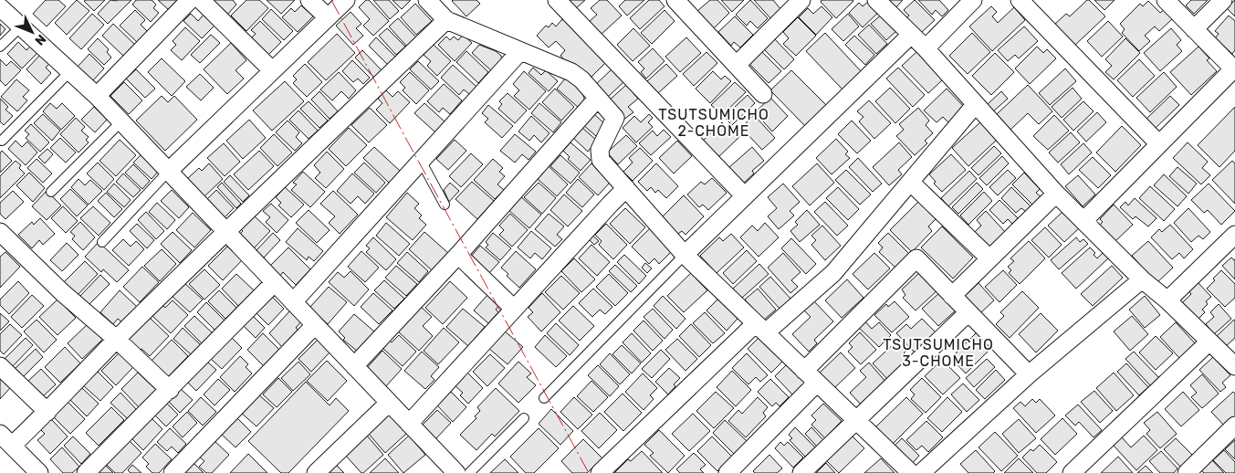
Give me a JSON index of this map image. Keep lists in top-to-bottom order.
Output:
{
  "districts": ["TSUTSUMICHO 2-CHOME", "TSUTSUMICHO 3-CHOME"],
  "north": "bottom right"
}
